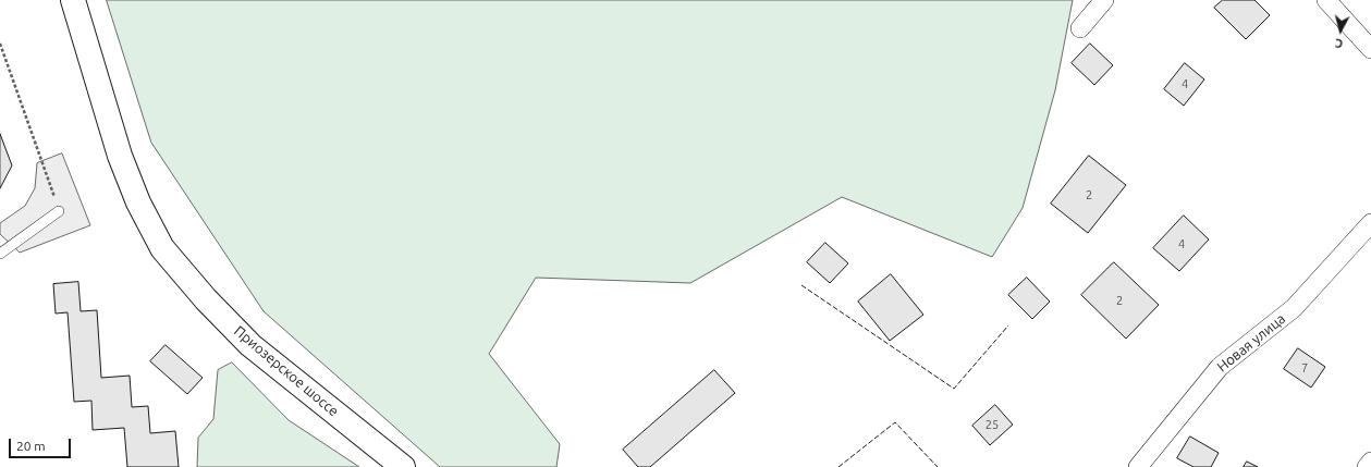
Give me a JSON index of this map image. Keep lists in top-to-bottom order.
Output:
{
  "streets": {
    "main road": ["Приозерское шоссе"],
    "street": ["Новая улица"]
  },
  "house_numbers": [
    "4",
    "2",
    "4",
    "2",
    "7",
    "25"
  ],
  "scale_bar": "20 m",
  "north": "bottom"
}
